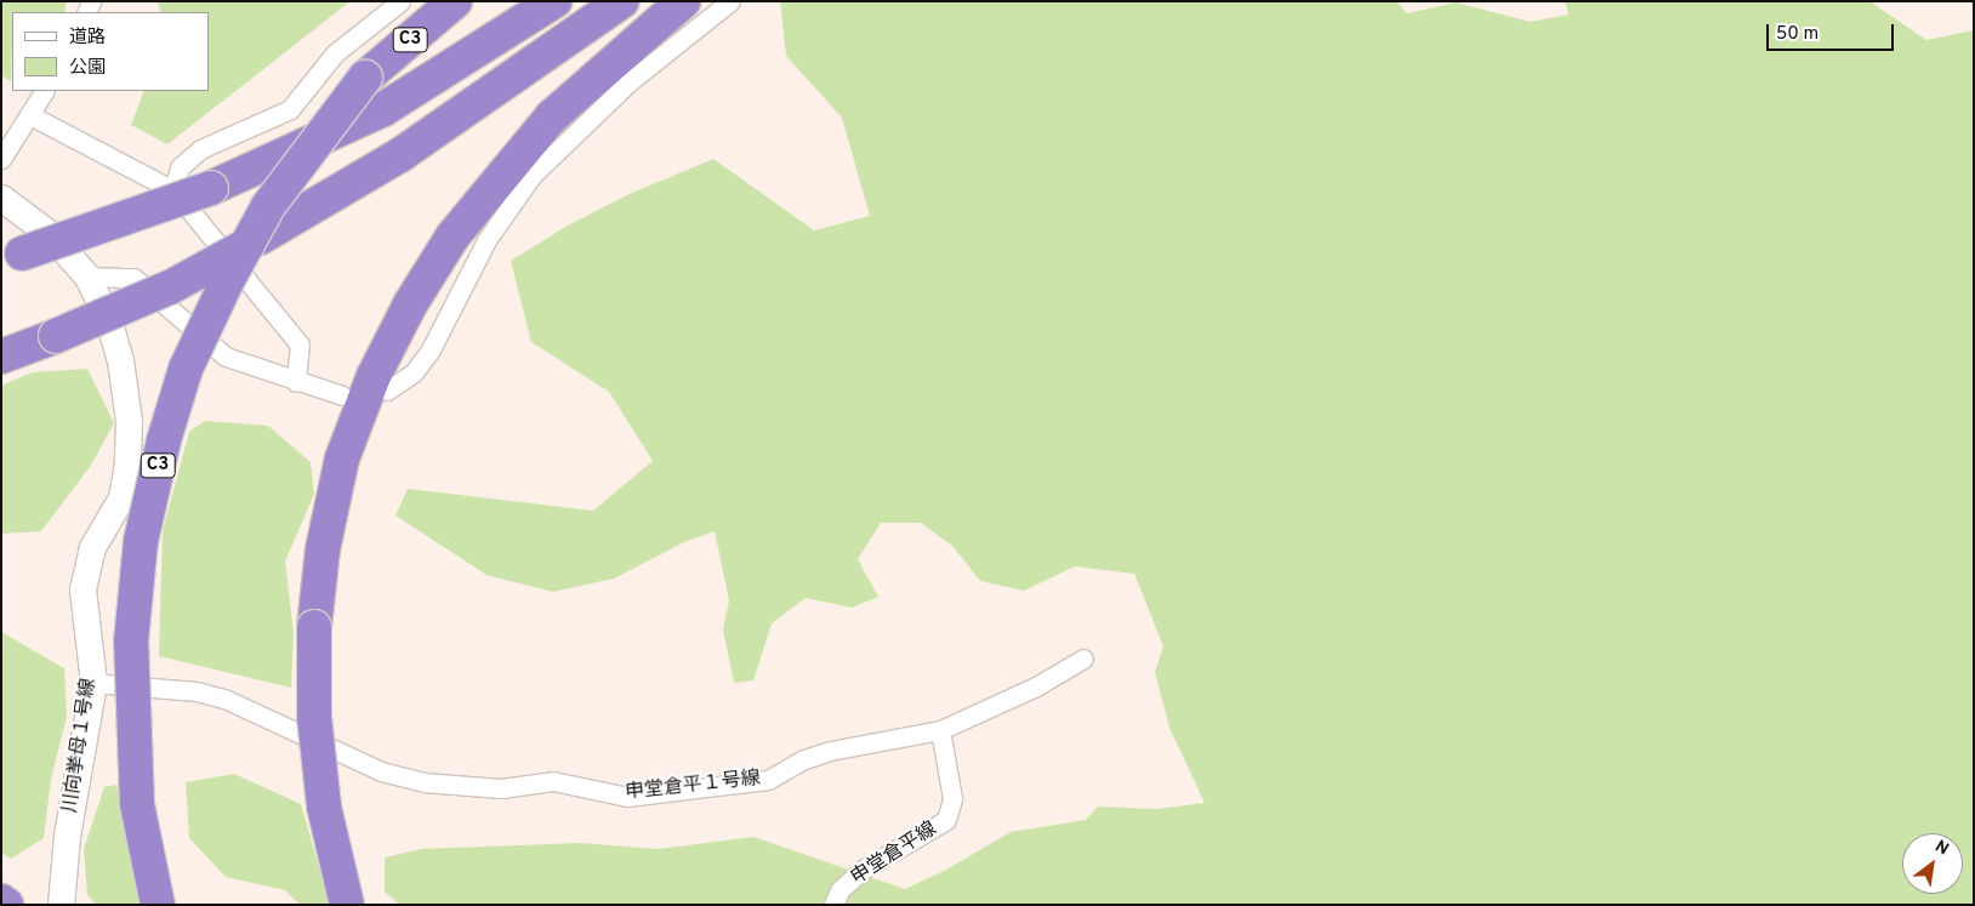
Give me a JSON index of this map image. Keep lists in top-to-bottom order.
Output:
{
  "streets": {
    "highway": ["C3"],
    "street": ["川向挙母１号線", "申堂倉平１号線", "申堂倉平線"]
  },
  "crossings": [
    ["川向挙母１号線", "申堂倉平１号線"],
    ["申堂倉平１号線", "申堂倉平線"]
  ],
  "legend": ["道路", "公園"],
  "scale_bar": "50 m",
  "north": "top right"
}
